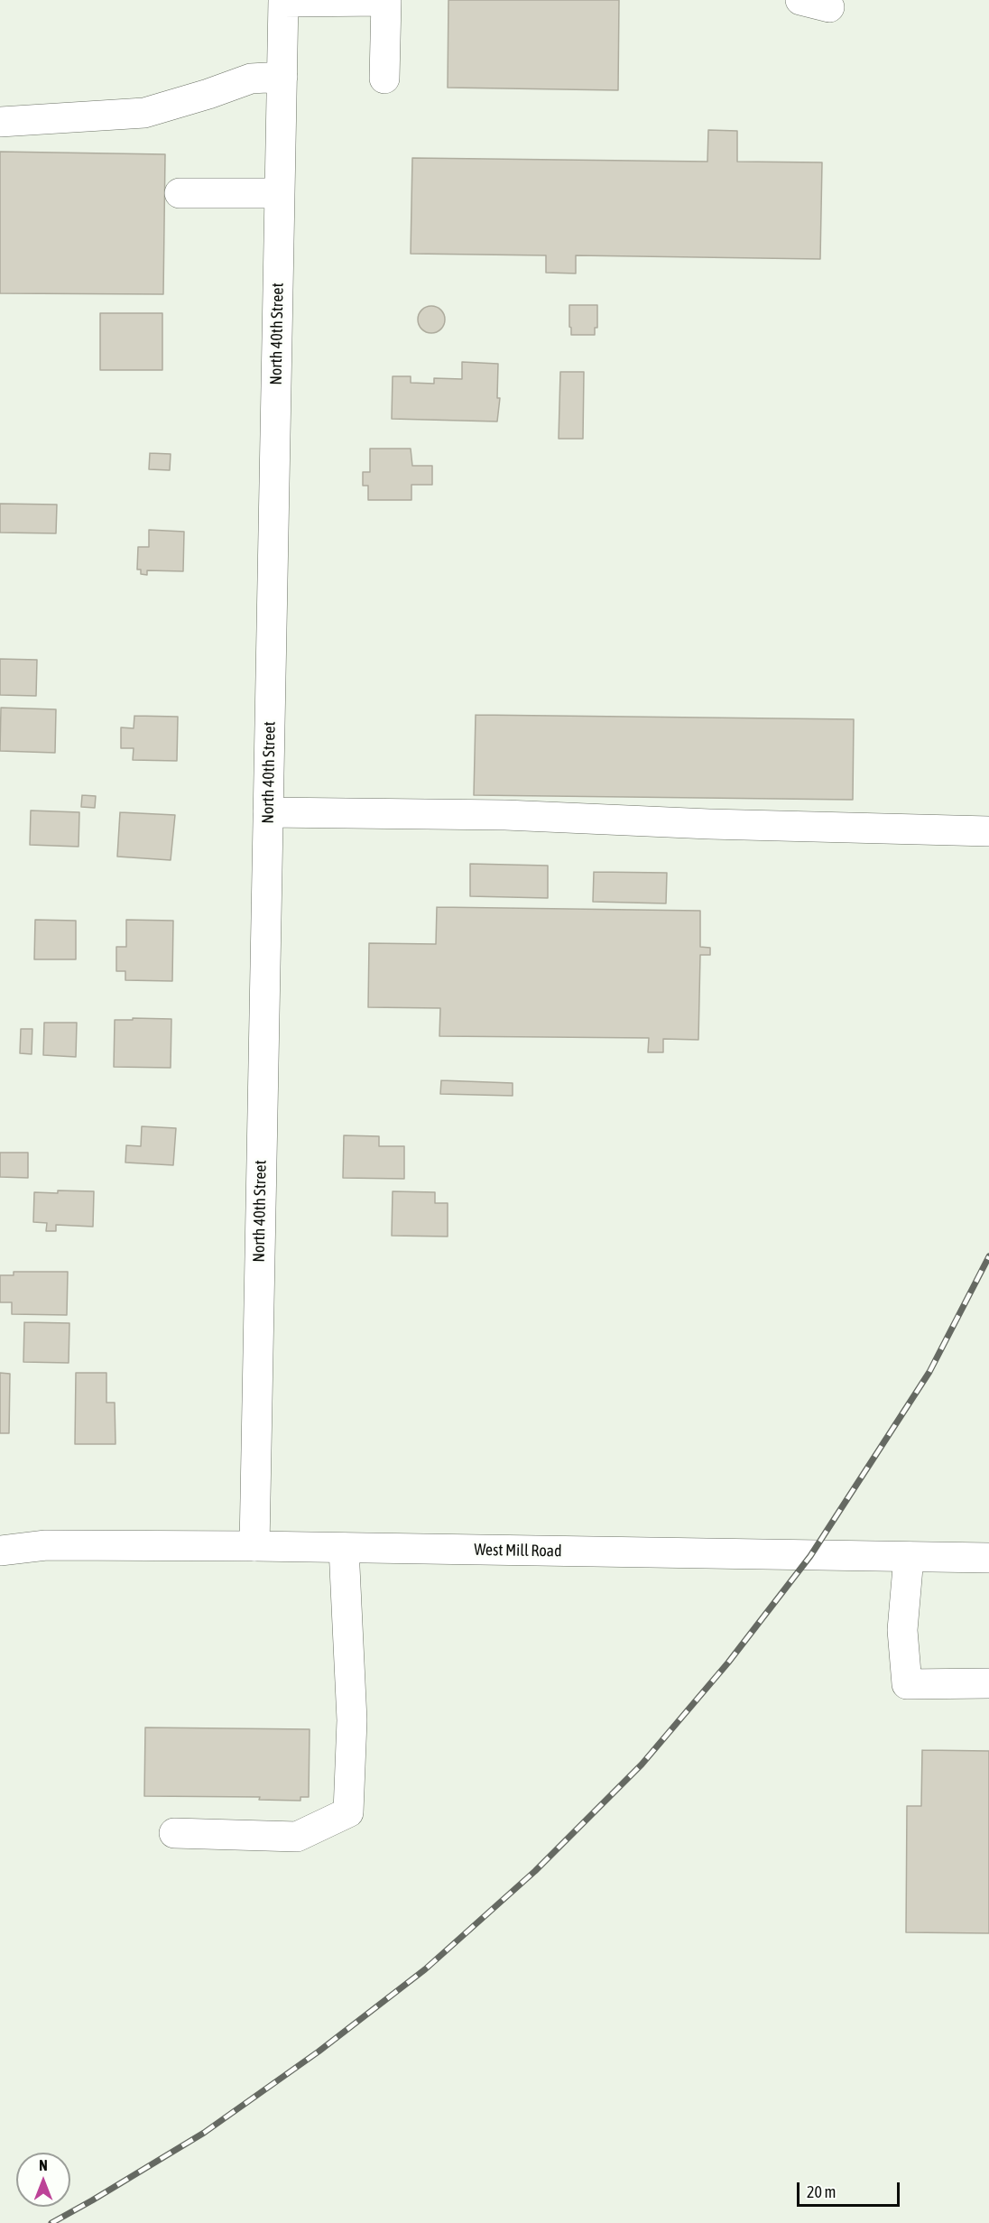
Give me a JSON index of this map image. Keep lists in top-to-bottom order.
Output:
{
  "streets": {
    "street": ["North 40th Street", "West Mill Road"]
  },
  "crossings": [
    ["North 40th Street", "West Mill Road"]
  ],
  "scale_bar": "20 m",
  "north": "top"
}
